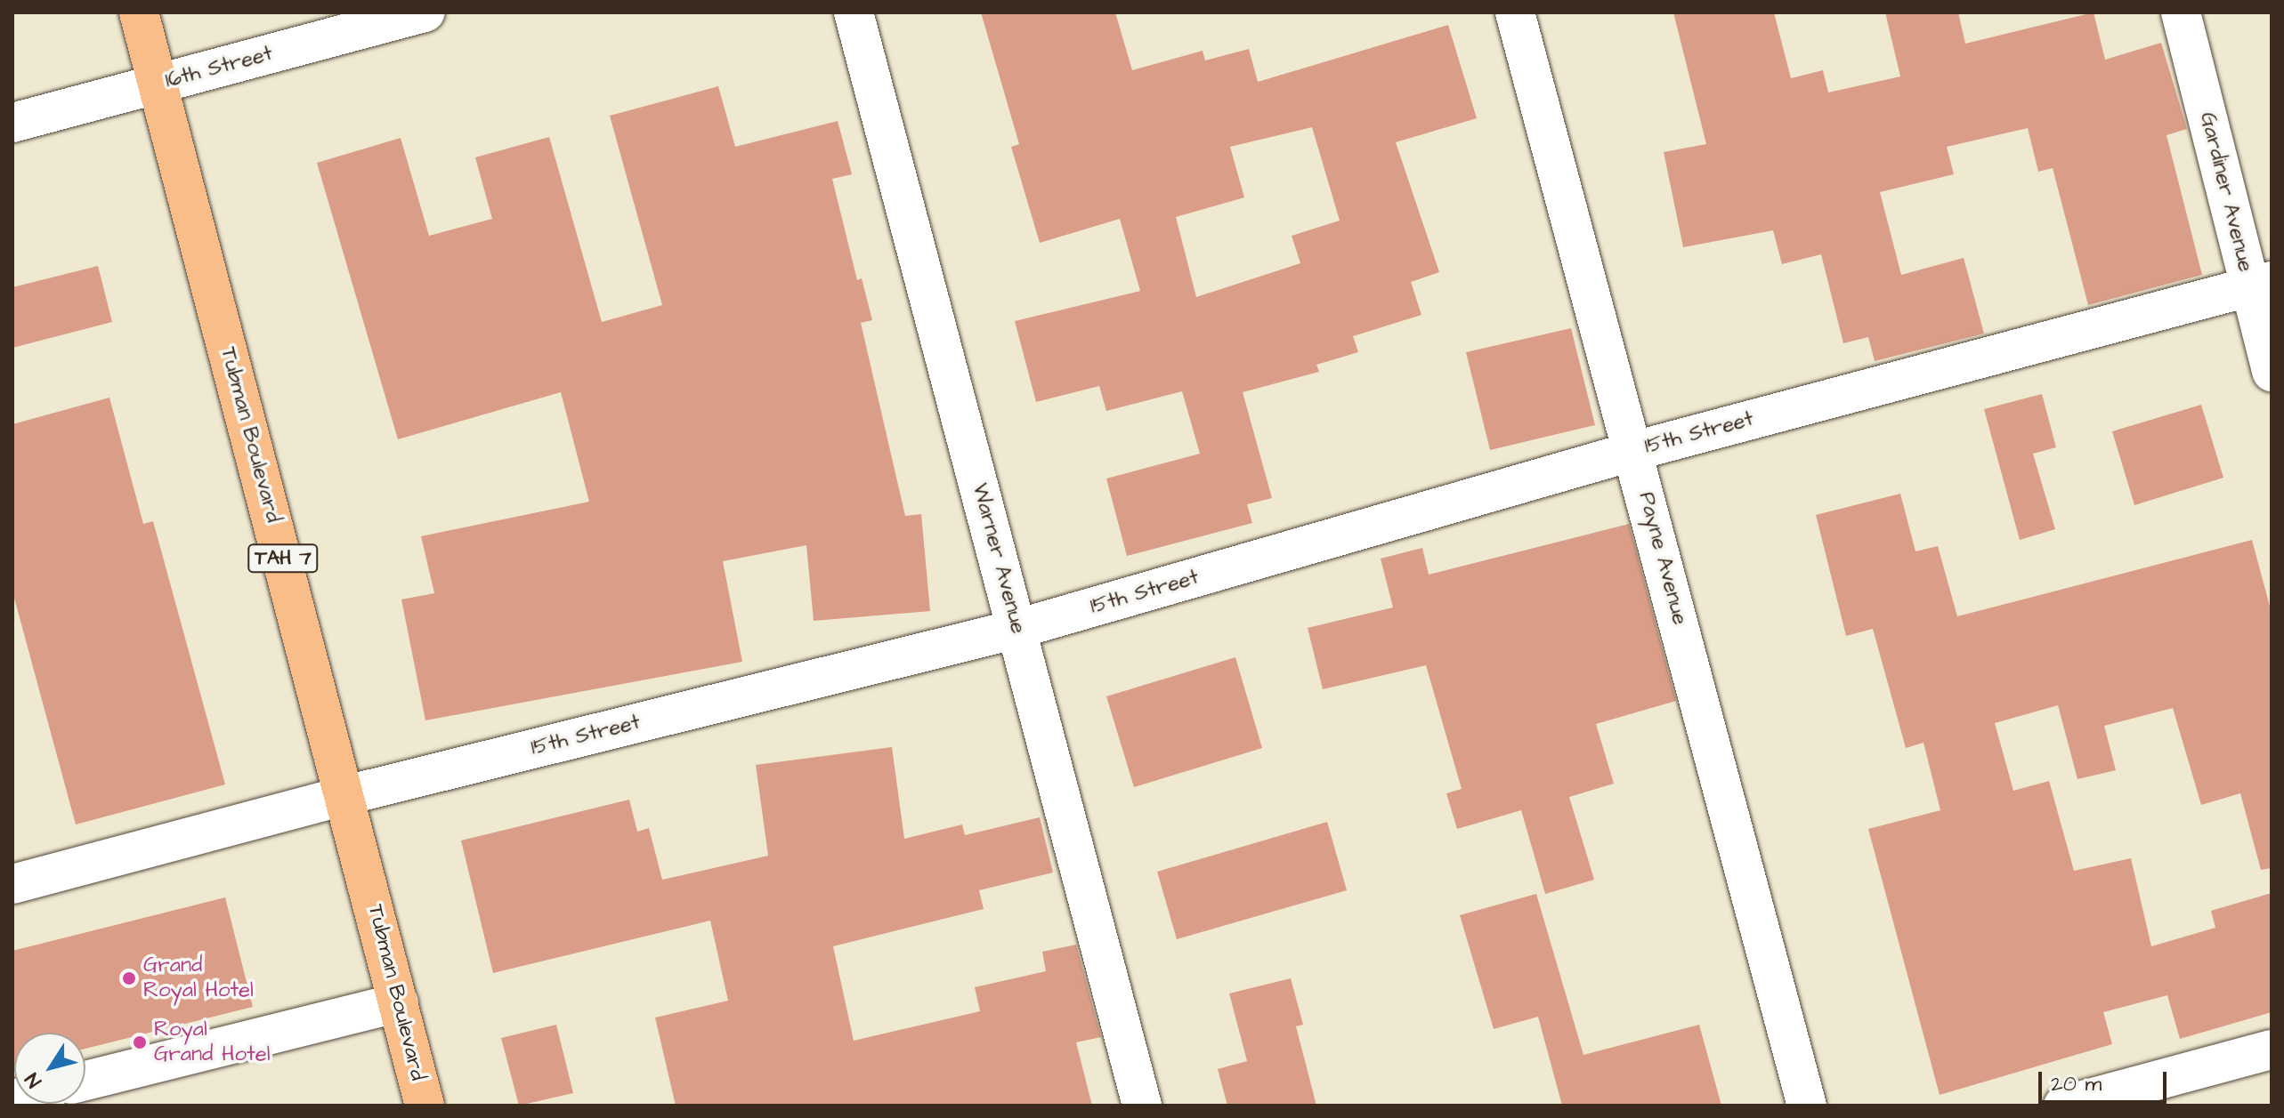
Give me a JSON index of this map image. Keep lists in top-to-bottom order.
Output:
{
  "streets": {
    "highway": ["Tubman Boulevard", "TAH 7"],
    "street": [
      "16th Street",
      "Gardiner Avenue",
      "15th Street",
      "Warner Avenue",
      "Payne Avenue"
    ]
  },
  "crossings": [
    ["16th Street", "Tubman Boulevard"],
    ["Gardiner Avenue", "15th Street"],
    ["15th Street", "Tubman Boulevard"],
    ["15th Street", "Warner Avenue"],
    ["15th Street", "Payne Avenue"]
  ],
  "places": ["Grand Royal Hotel", "Royal Grand Hotel"],
  "scale_bar": "20 m",
  "north": "bottom left"
}
